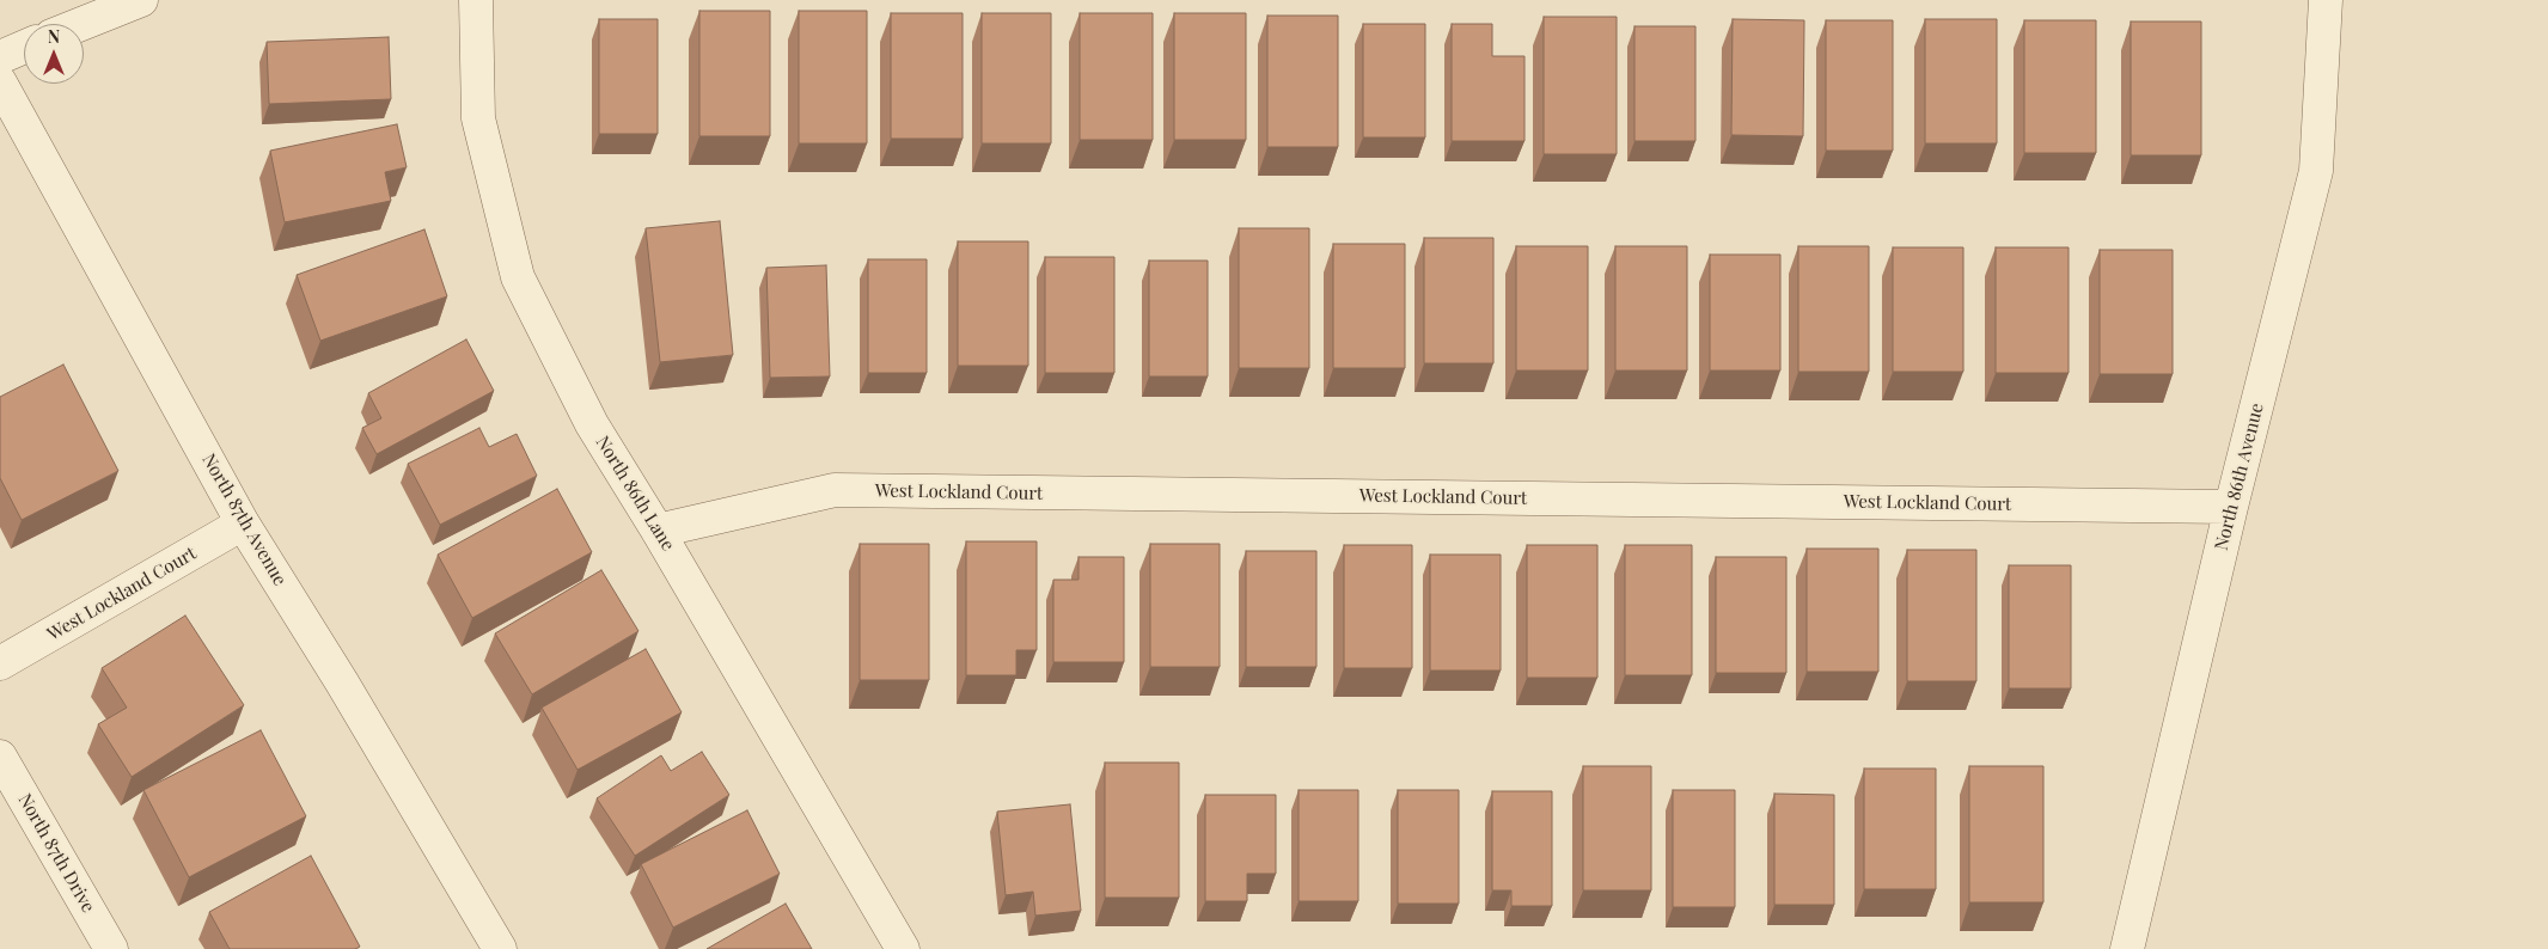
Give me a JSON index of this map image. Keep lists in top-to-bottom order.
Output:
{
  "streets": {
    "street": [
      "North 86th Avenue",
      "West Lockland Court",
      "North 86th Lane",
      "North 87th Avenue",
      "North 87th Drive"
    ]
  },
  "crossings": [
    ["North 86th Avenue", "West Lockland Court"],
    ["West Lockland Court", "North 86th Lane"],
    ["West Lockland Court", "North 87th Avenue"]
  ],
  "north": "top"
}
